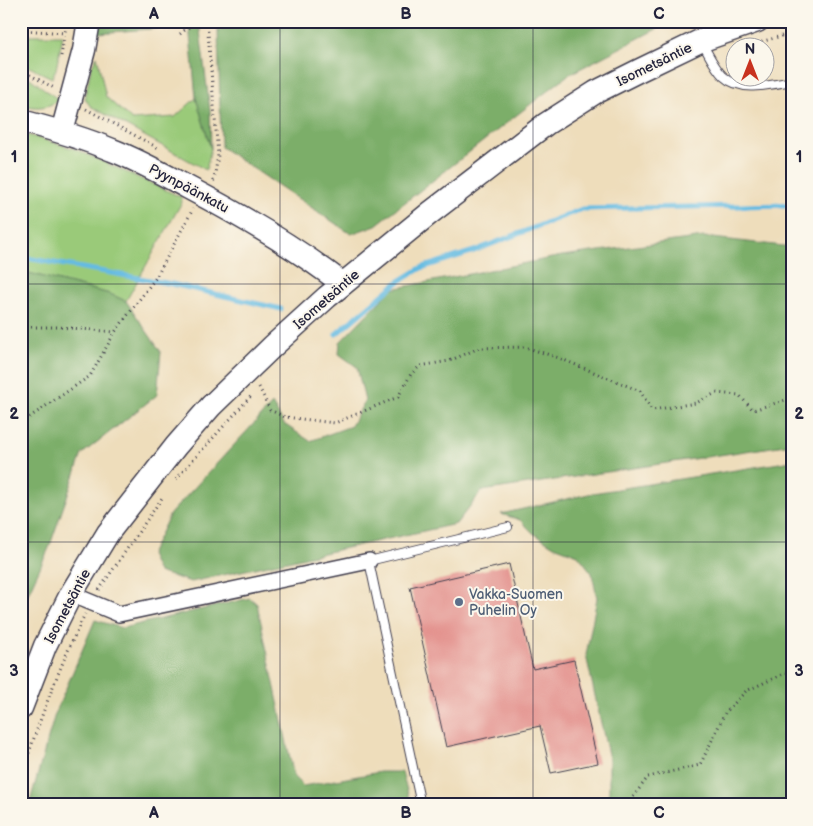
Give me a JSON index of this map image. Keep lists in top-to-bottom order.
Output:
{
  "streets": {
    "main road": ["Isometsäntie", "Pyynpäänkatu"]
  },
  "crossings": [
    ["Isometsäntie", "Pyynpäänkatu"]
  ],
  "places": ["Vakka-Suomen Puhelin Oy"],
  "north": "top",
  "grid": {
    "columns": ["A", "B", "C"],
    "rows": ["1", "2", "3"]
  }
}
